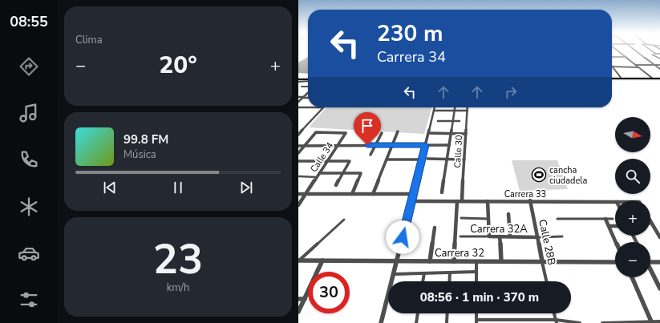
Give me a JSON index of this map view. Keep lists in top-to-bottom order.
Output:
{
  "streets": {
    "street": [
      "Calle 30",
      "Calle 34",
      "Carrera 33",
      "Carrera 32A",
      "Calle 28B",
      "Carrera 32"
    ]
  },
  "crossings": [
    ["Calle 30", "Carrera 33"],
    ["Carrera 33", "Calle 28B"],
    ["Carrera 32A", "Calle 28B"],
    ["Calle 28B", "Carrera 32"]
  ],
  "places": {
    "sports": ["cancha ciudadela"]
  },
  "north": "right",
  "page": {
    "tabs": "08:55",
    "tile": [
      "Clima",
      ["23", "km/h"]
    ],
    "turn": ["230 m", "Carrera 34"],
    "heat": ["−", "20°", "+"],
    "map_buttons": ["+", "−"],
    "song": ["99.8 FM", "Música"],
    "limit": "30",
    "trip": "08:56 · 1 min · 370 m"
  }
}
